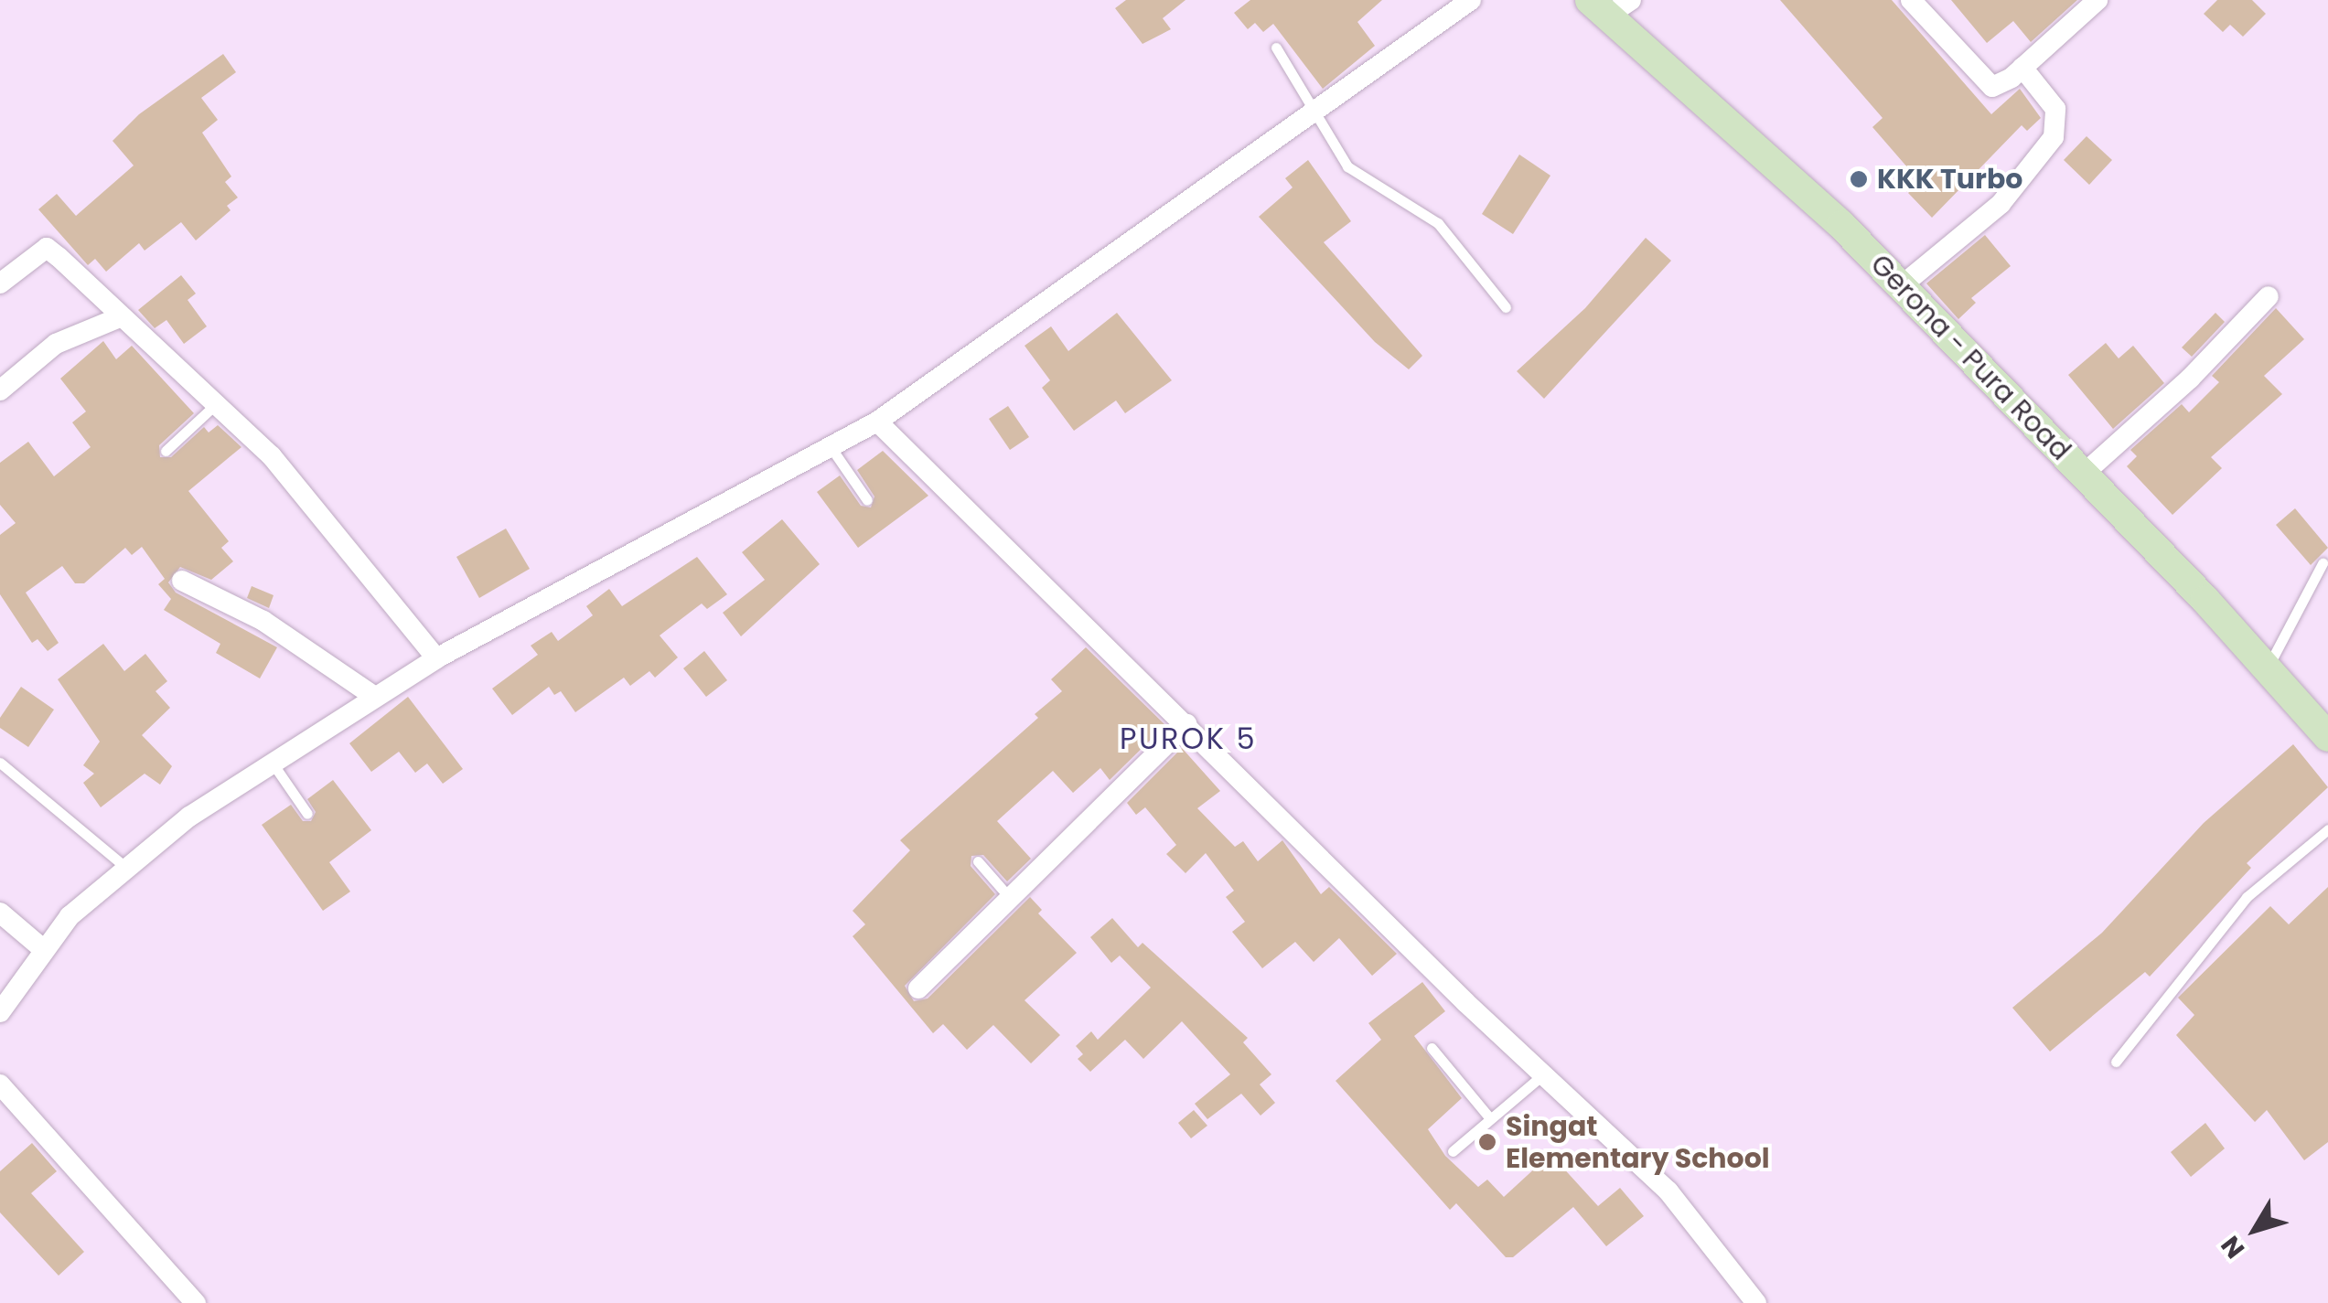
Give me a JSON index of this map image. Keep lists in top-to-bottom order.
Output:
{
  "streets": {
    "main road": ["Gerona - Pura Road"]
  },
  "districts": ["PUROK 5"],
  "places": ["KKK Turbo", "Singat Elementary School"],
  "north": "bottom left"
}
